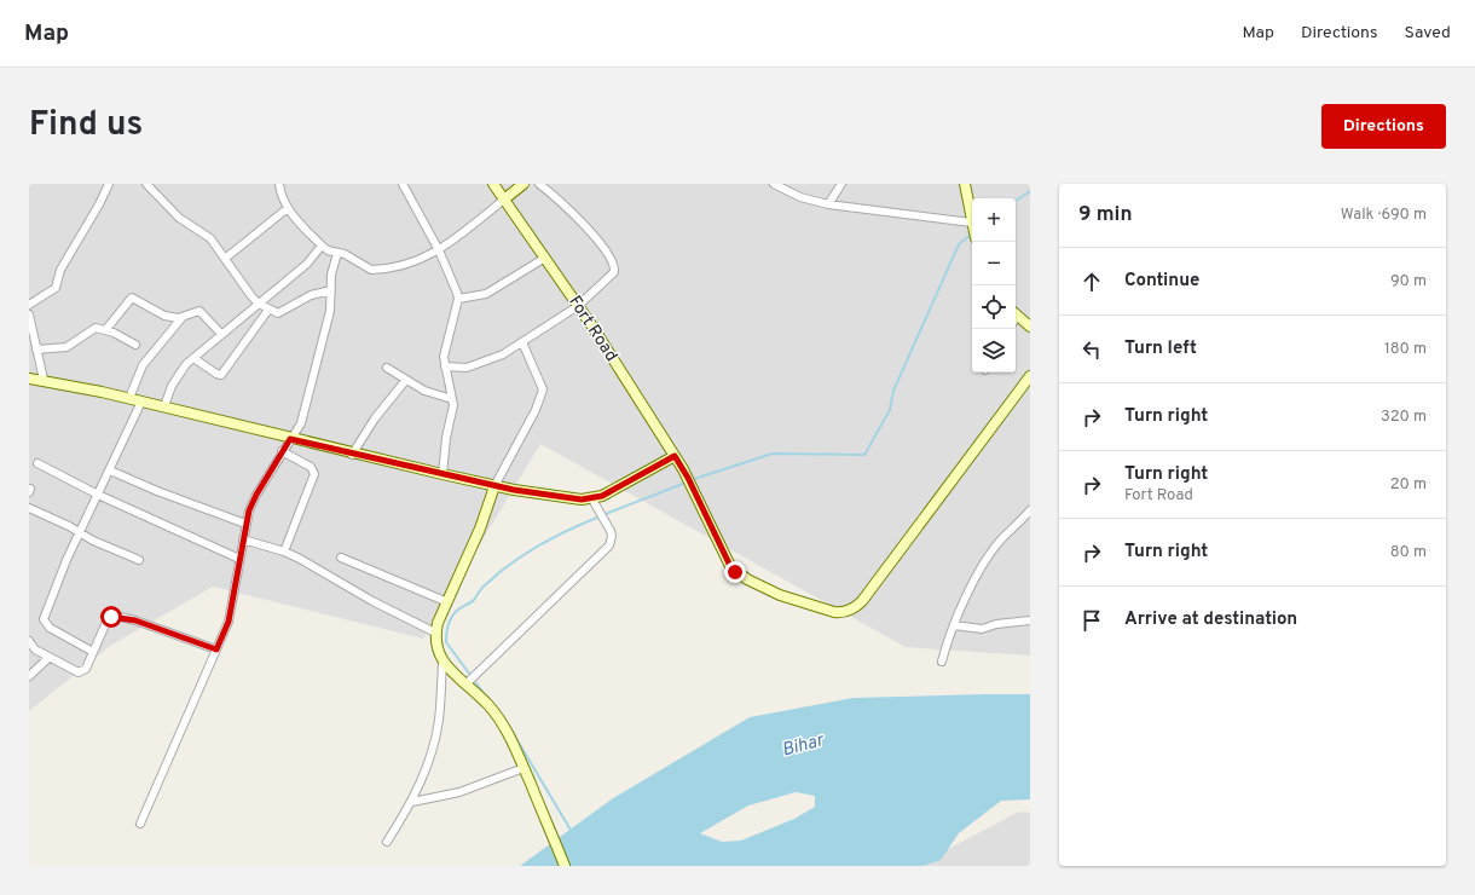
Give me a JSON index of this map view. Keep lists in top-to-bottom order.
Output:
{
  "streets": {
    "street": ["Fort Road"]
  },
  "water": ["Bihar"],
  "page": {
    "header": "Map",
    "nav": ["Map", "Directions", "Saved"],
    "title": "Find us",
    "buttons": "Directions",
    "heading": ["9 min", "Walk · 690 m"],
    "map_buttons": ["+", "−"],
    "list": [
      ["Continue", "90 m"],
      ["Turn left", "180 m"],
      ["Turn right", "320 m"],
      ["Turn right", "Fort Road", "20 m"],
      ["Turn right", "80 m"],
      "Arrive at destination"
    ]
  }
}
